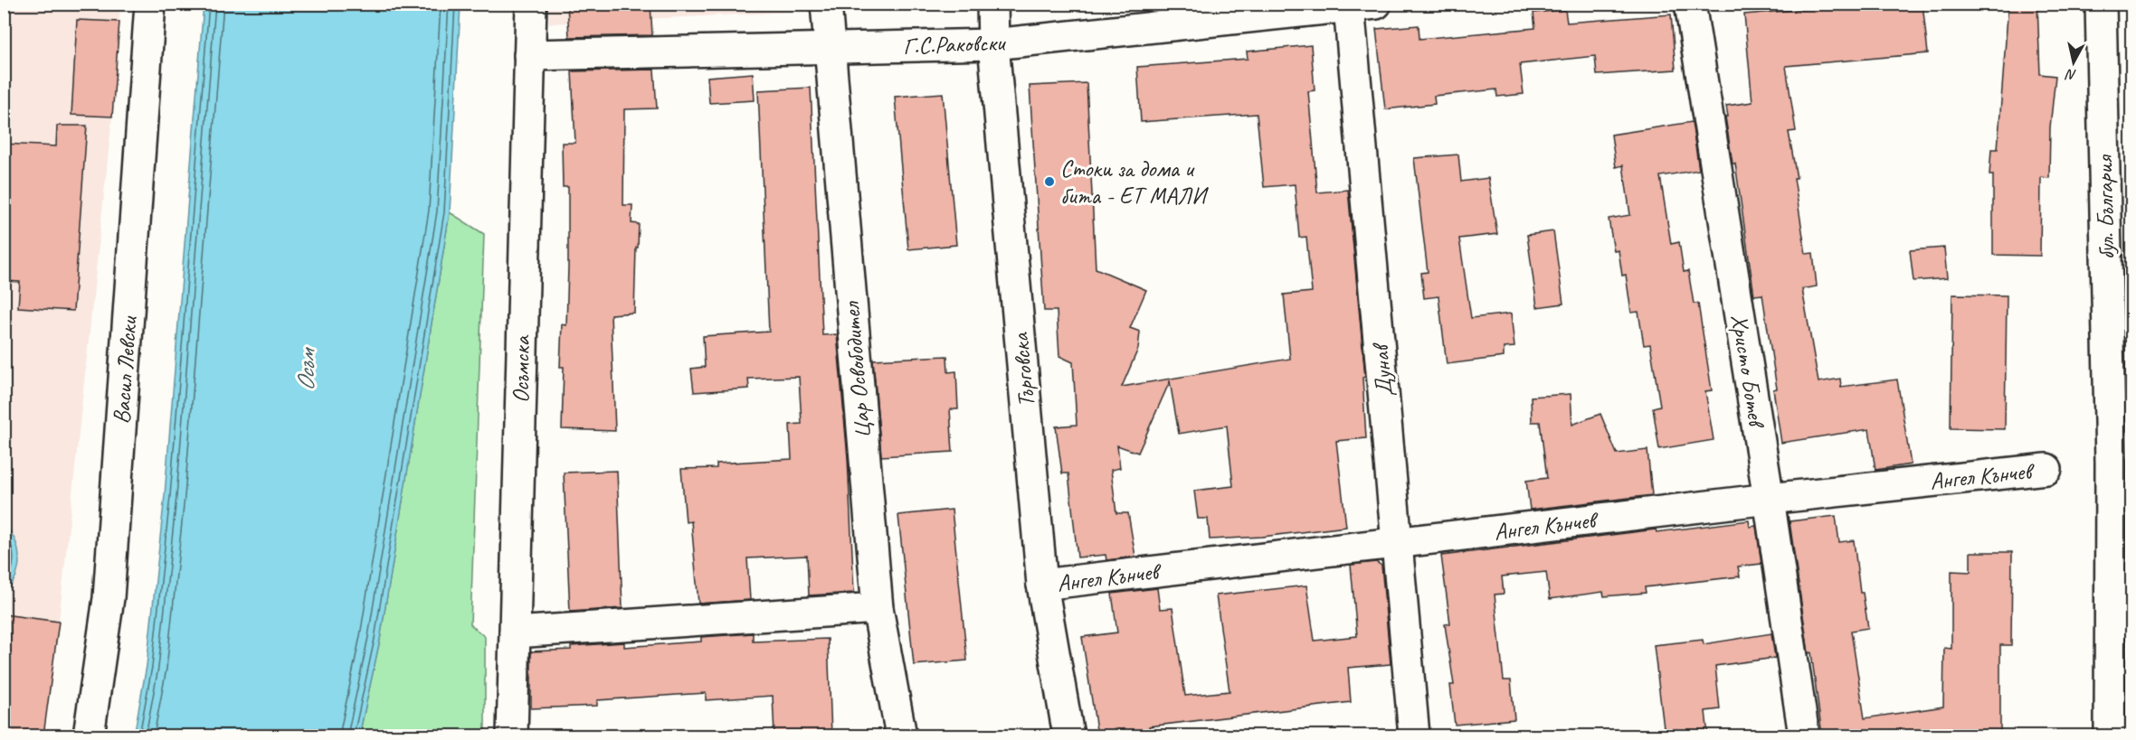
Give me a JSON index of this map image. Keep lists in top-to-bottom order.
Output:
{
  "streets": {
    "street": [
      "Г.С.Раковски",
      "бул. България",
      "Осъмска",
      "Христо Ботев",
      "Васил Левски",
      "Цар Освободител",
      "Търговска",
      "Дунав",
      "Ангел Кънчев"
    ]
  },
  "crossings": [
    ["Г.С.Раковски", "Осъмска"],
    ["Г.С.Раковски", "Цар Освободител"],
    ["Г.С.Раковски", "Търговска"],
    ["Г.С.Раковски", "Дунав"],
    ["Христо Ботев", "Ангел Кънчев"],
    ["Търговска", "Ангел Кънчев"],
    ["Дунав", "Ангел Кънчев"]
  ],
  "water": ["Осъм"],
  "places": ["Стоки за дома и бита - ЕТ МАЛИ"],
  "north": "bottom"
}
